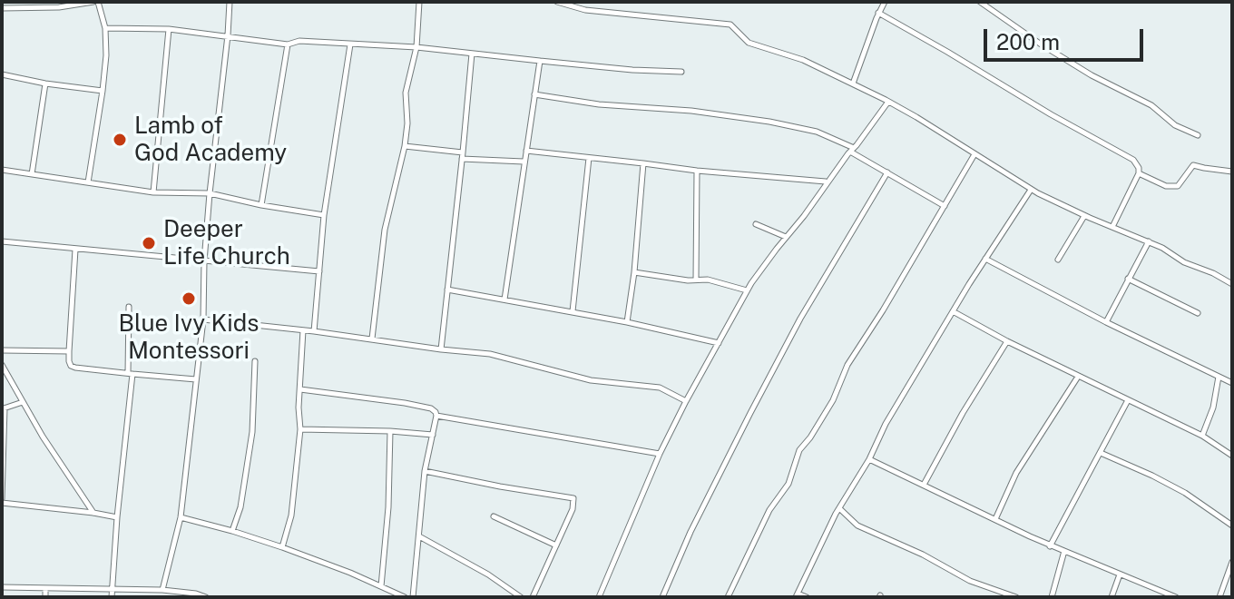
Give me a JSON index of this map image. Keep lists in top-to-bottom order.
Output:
{
  "places": ["Lamb of God Academy", "Deeper Life Church", "Blue Ivy Kids Montessori"],
  "scale_bar": "200 m"
}
